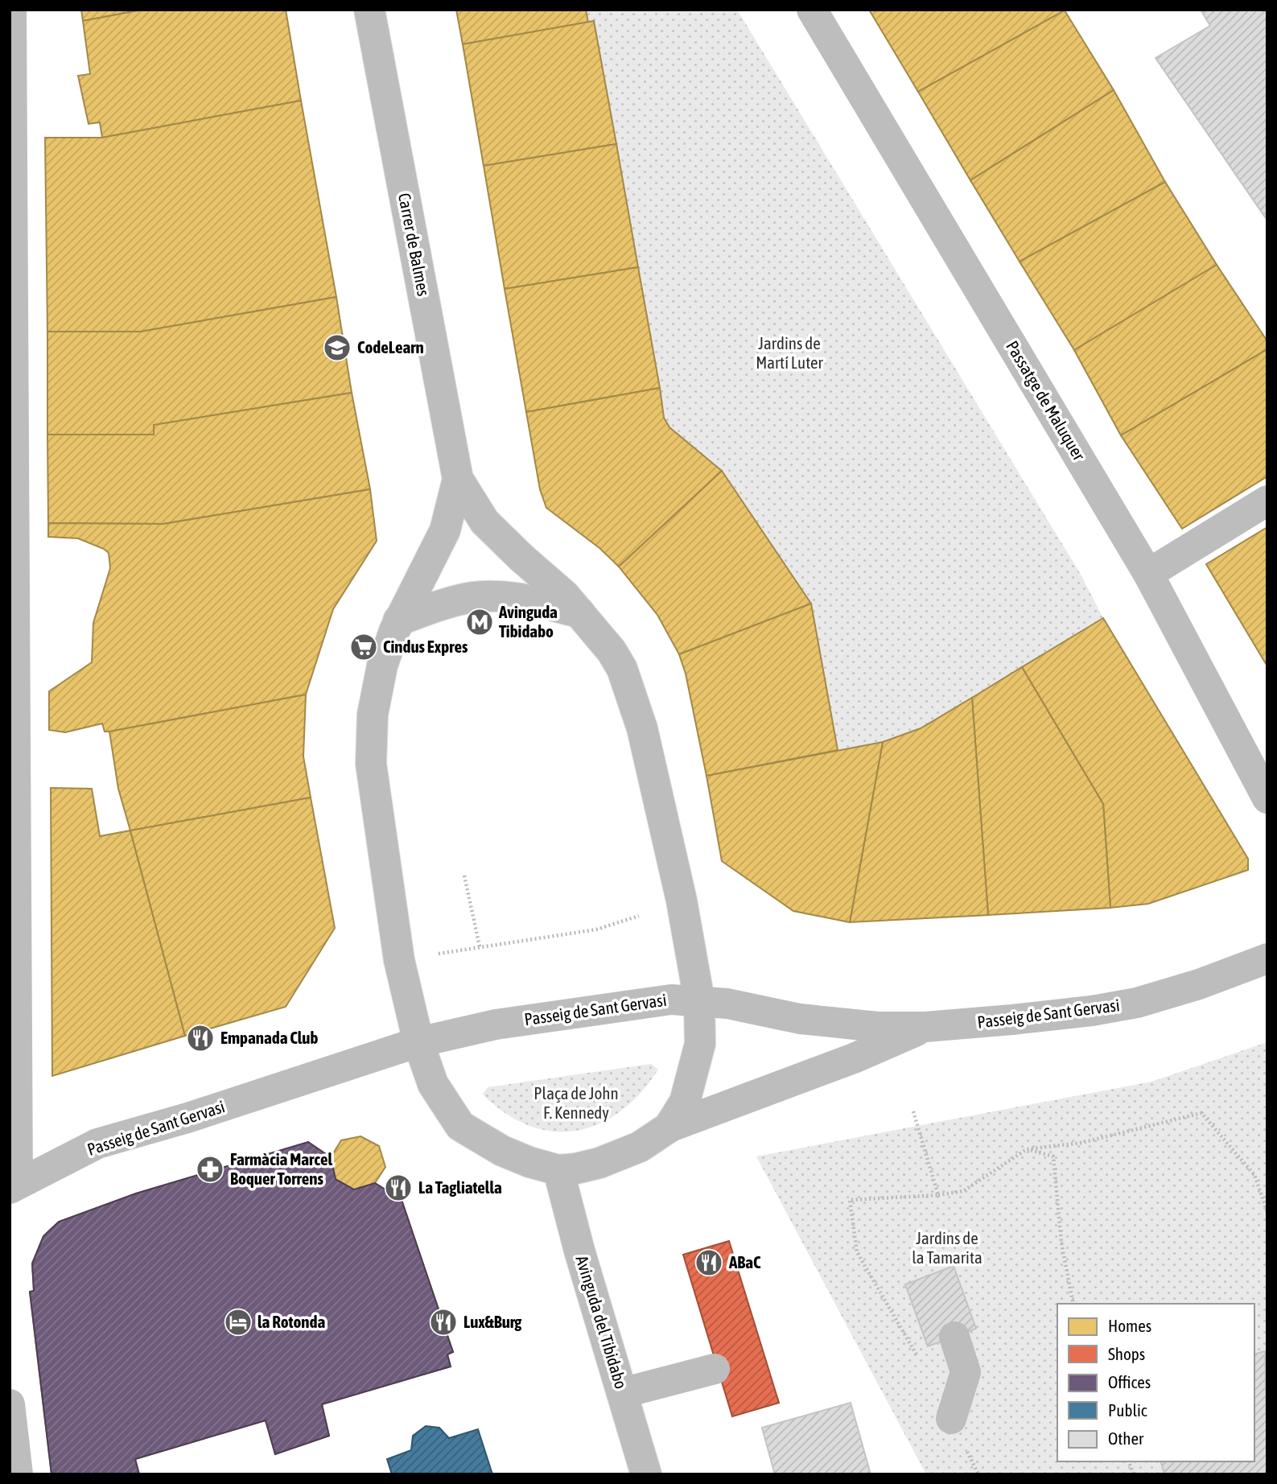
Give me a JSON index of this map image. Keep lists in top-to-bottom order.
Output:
{
  "streets": {
    "street": [
      "Carrer de Balmes",
      "Passatge de Maluquer",
      "Passeig de Sant Gervasi",
      "Avinguda del Tibidabo"
    ]
  },
  "parks": ["Jardins de Martí Luter", "Plaça de John F. Kennedy", "Jardins de la Tamarita"],
  "places": {
    "school or university": ["CodeLearn"],
    "metro station": ["Avinguda Tibidabo"],
    "supermarket": ["Cindus Expres"],
    "restaurant": [
      "Empanada Club",
      "La Tagliatella",
      "ABaC",
      "Lux&Burg"
    ],
    "pharmacy": ["Farmàcia Marcel Boquer Torrens"],
    "hotel": ["la Rotonda"]
  },
  "legend": [
    "Homes",
    "Shops",
    "Offices",
    "Public",
    "Other"
  ]
}
